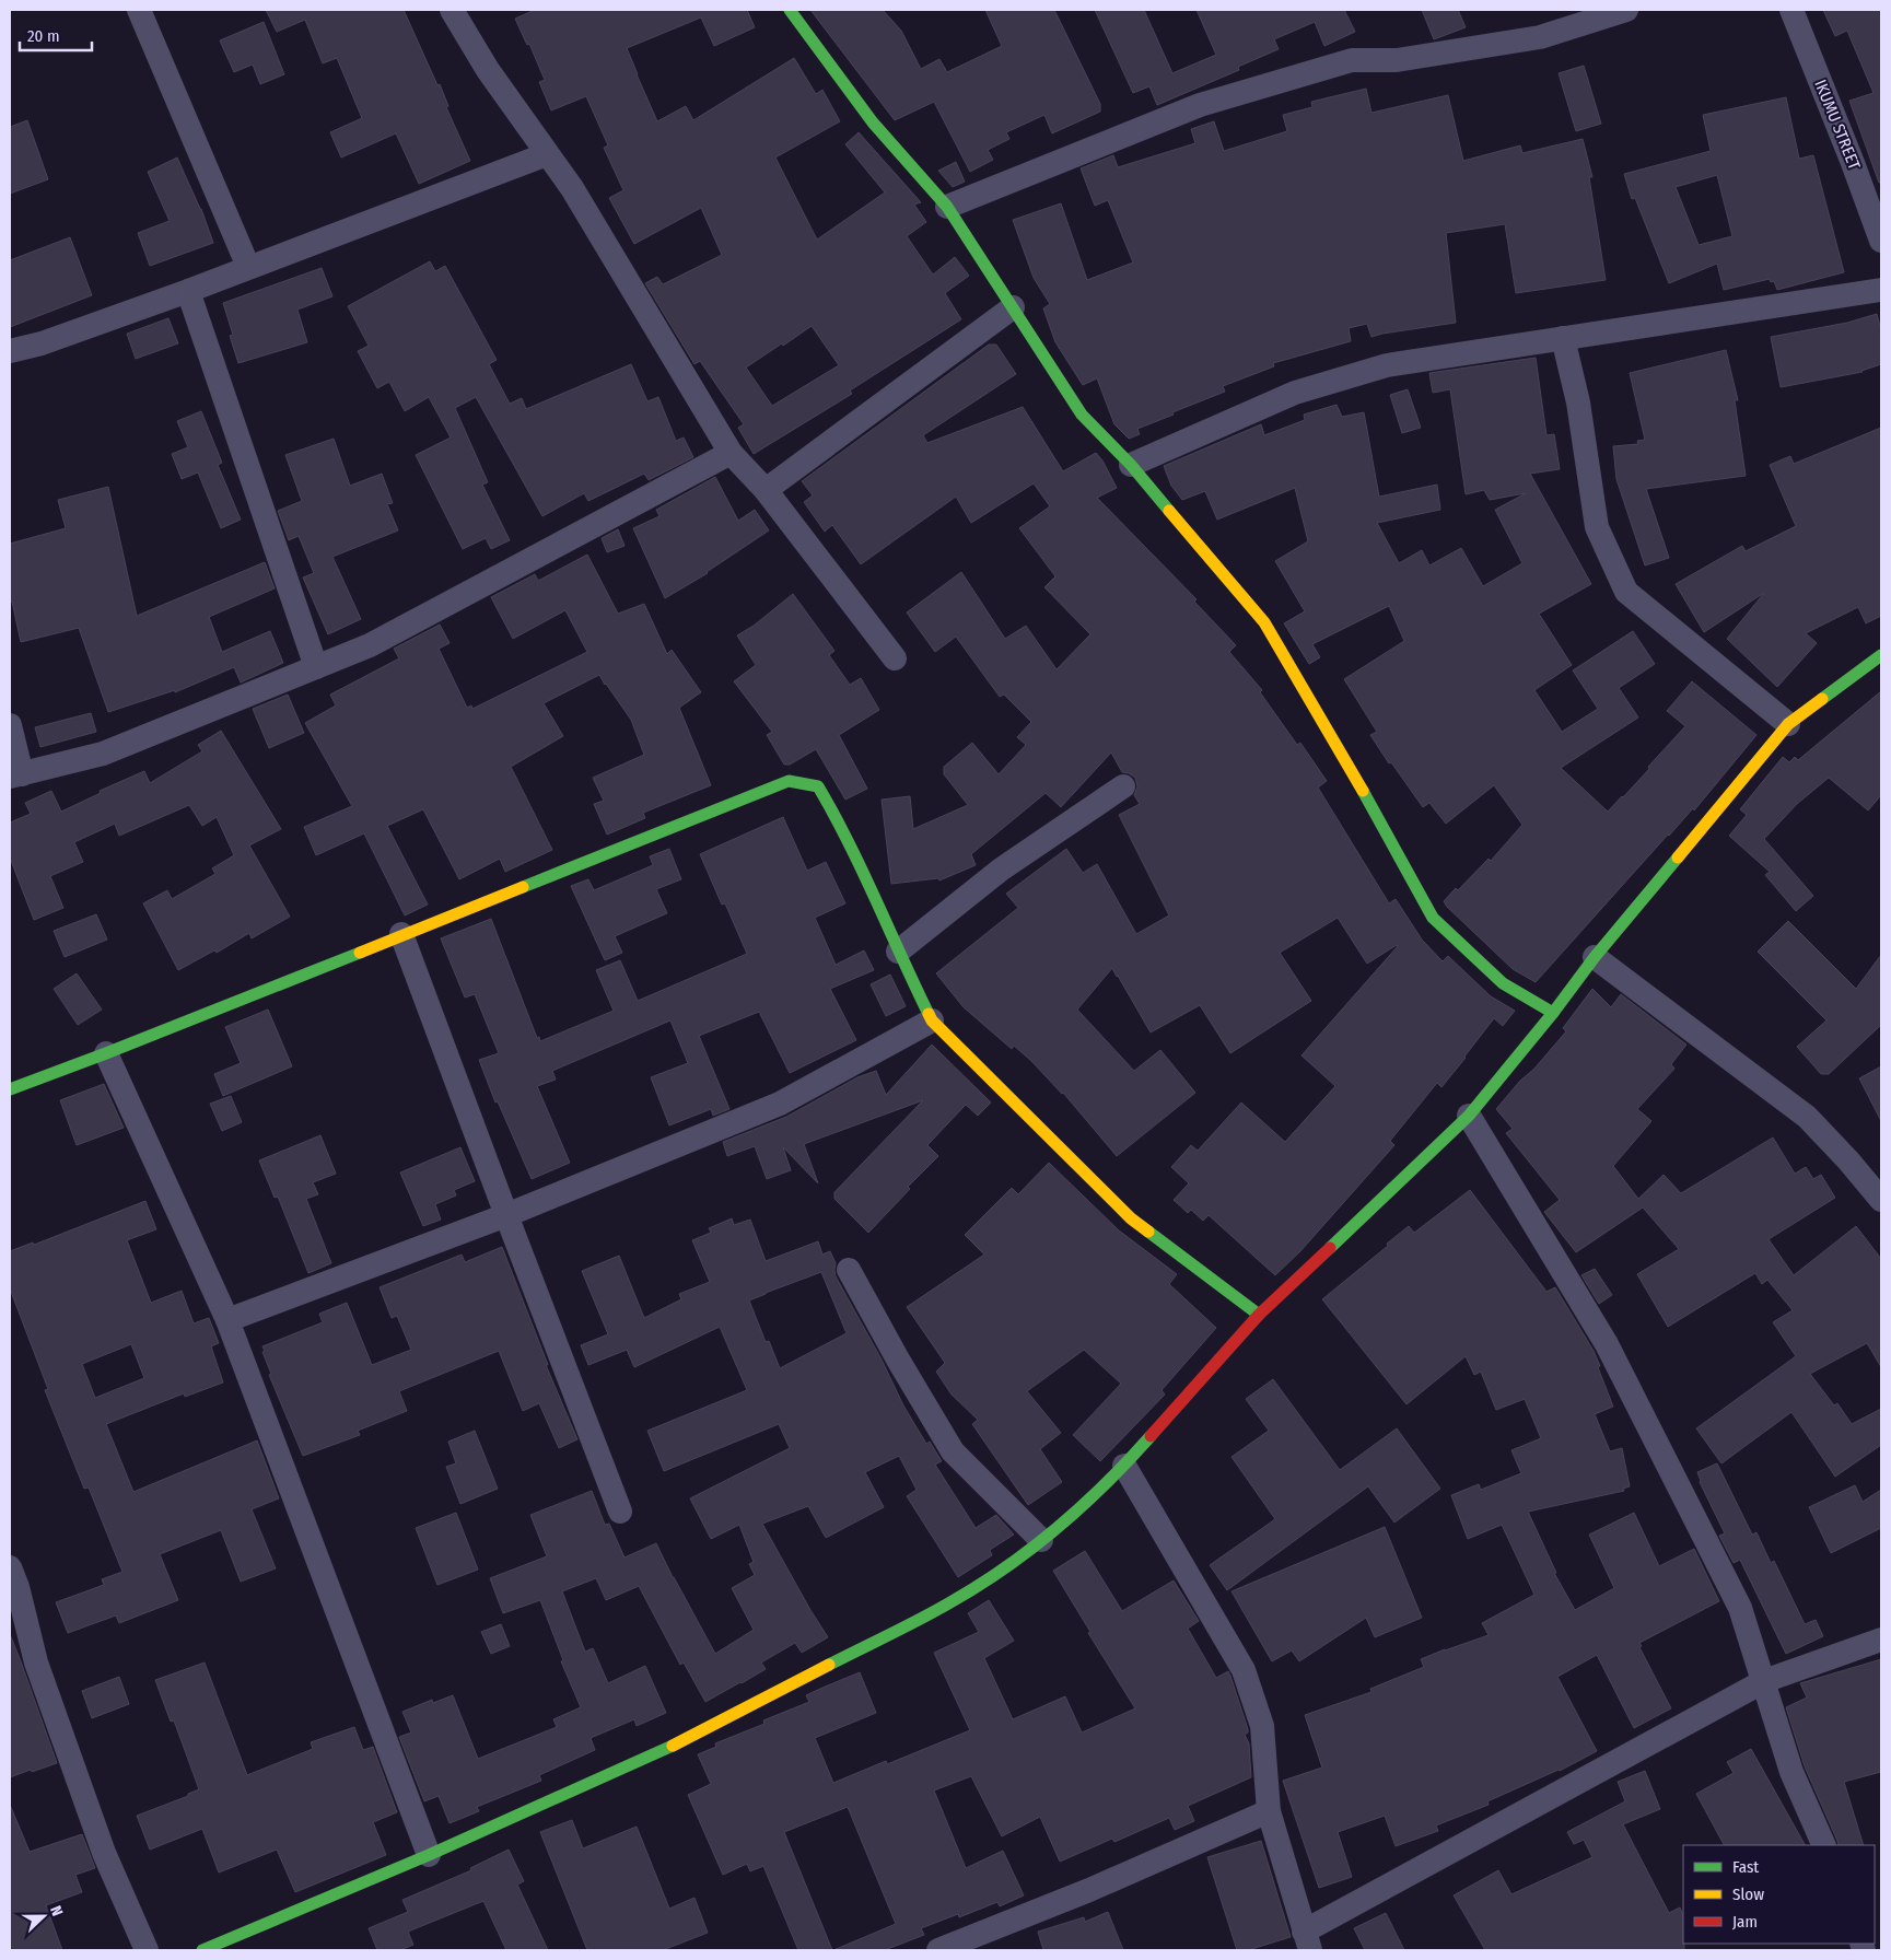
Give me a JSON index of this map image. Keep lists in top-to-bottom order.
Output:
{
  "streets": {
    "street": ["IKUMU STREET"]
  },
  "legend": ["Fast", "Slow", "Jam"],
  "scale_bar": "20 m",
  "north": "right"
}
